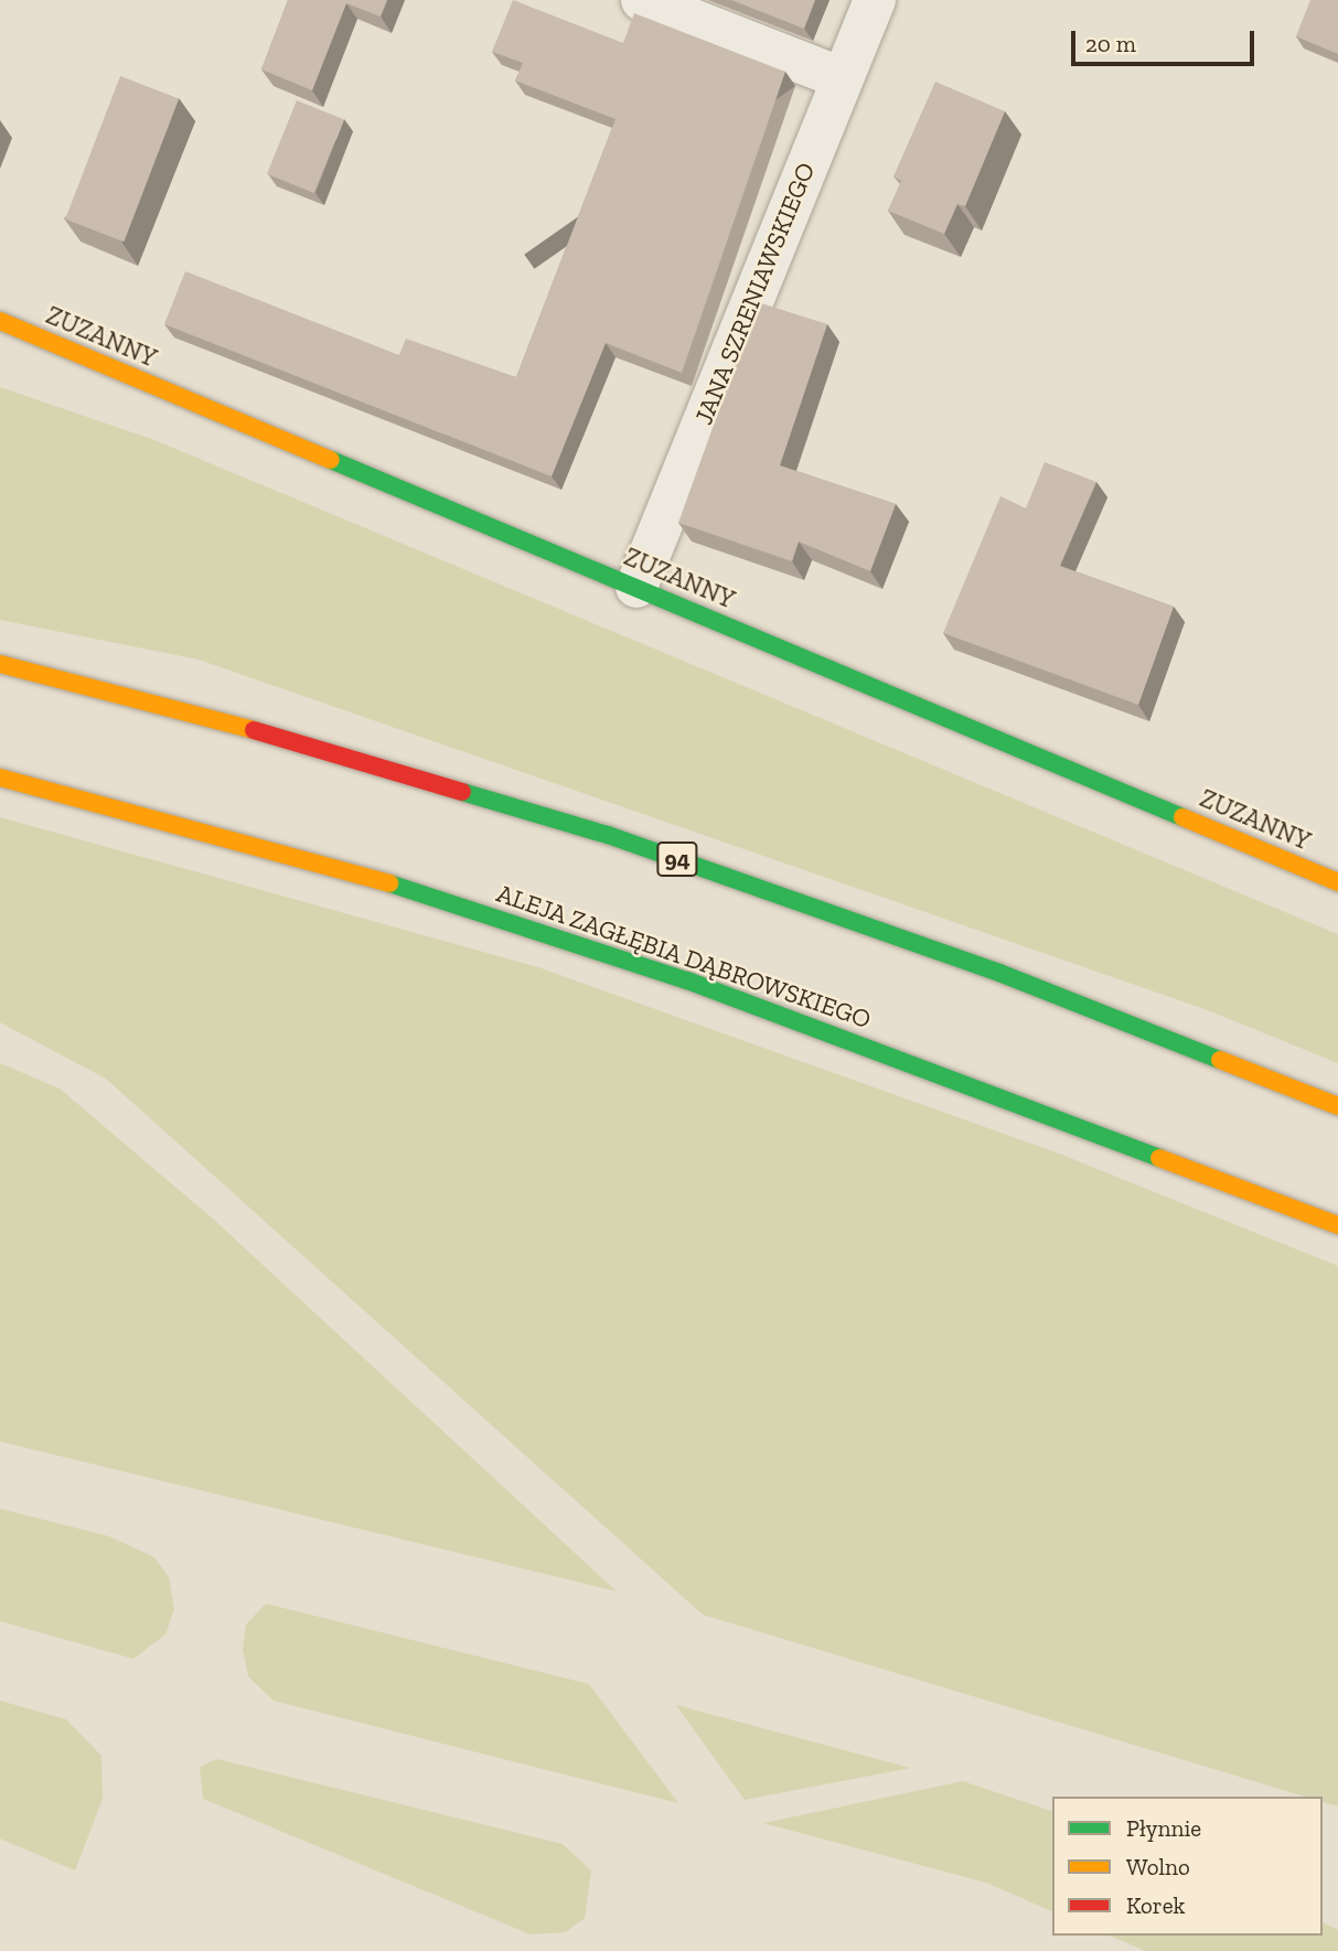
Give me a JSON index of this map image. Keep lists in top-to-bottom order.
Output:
{
  "streets": {
    "main road": ["ZUZANNY", "94", "ALEJA ZAGŁĘBIA DĄBROWSKIEGO"],
    "street": ["JANA SZRENIAWSKIEGO"]
  },
  "crossings": [
    ["JANA SZRENIAWSKIEGO", "ZUZANNY"]
  ],
  "legend": ["Płynnie", "Wolno", "Korek"],
  "scale_bar": "20 m"
}
